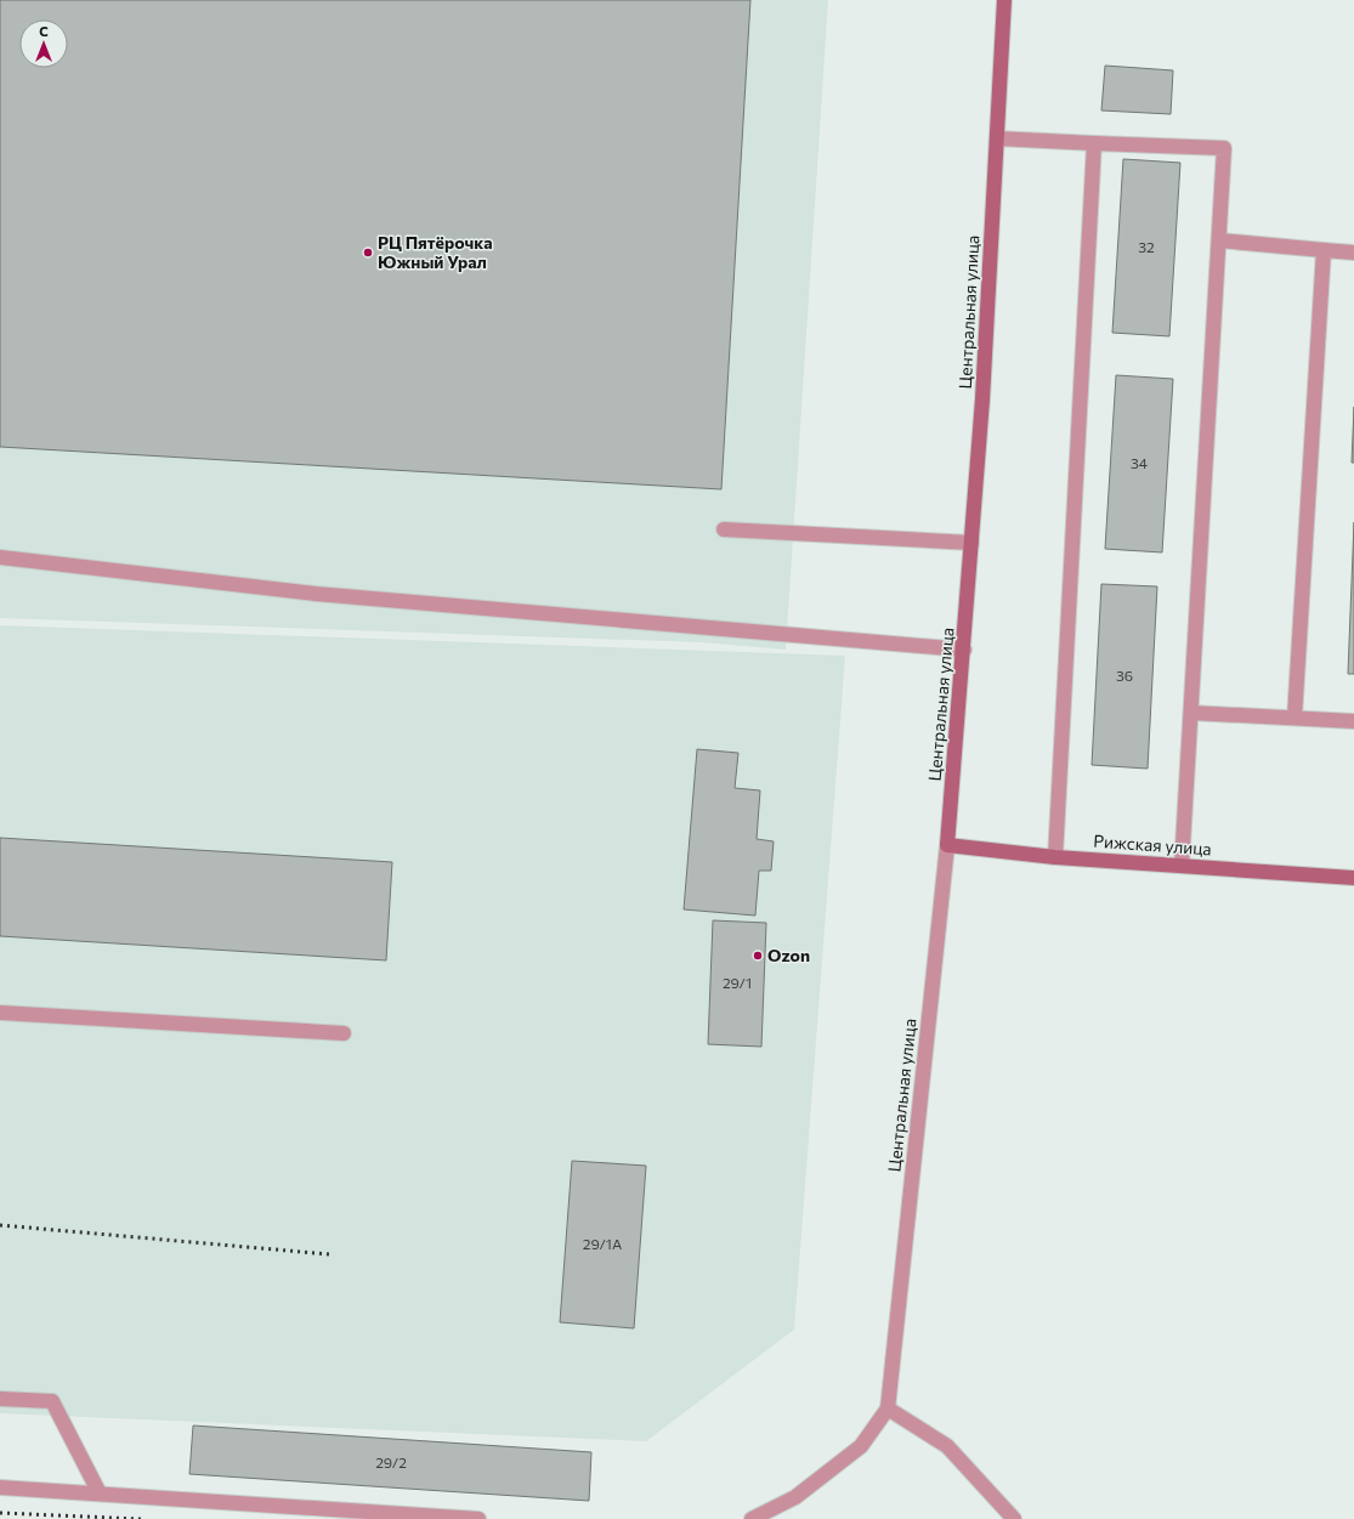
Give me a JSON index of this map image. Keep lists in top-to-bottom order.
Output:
{
  "streets": {
    "street": ["Центральная улица", "Рижская улица"]
  },
  "crossings": [
    ["Центральная улица", "Рижская улица"]
  ],
  "places": ["РЦ Пятёрочка Южный Урал", "Ozon"],
  "house_numbers": [
    "32",
    "34",
    "36",
    "29/1",
    "29/1А",
    "29/2"
  ],
  "north": "top"
}
